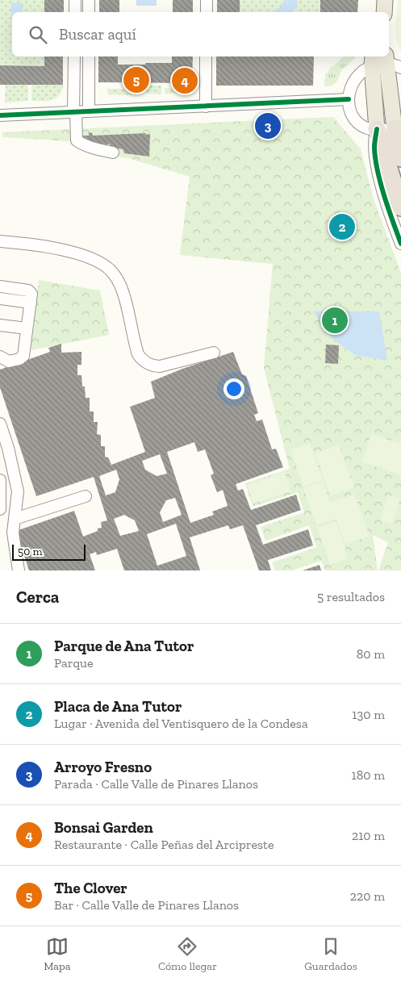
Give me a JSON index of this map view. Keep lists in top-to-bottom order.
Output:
{
  "scale_bar": "50 m",
  "page": {
    "search": "Buscar aquí",
    "pins": [
      "5",
      "4",
      "3",
      "2",
      "1"
    ],
    "scale": "50 m",
    "heading": ["Cerca", "5 resultados"],
    "list": [
      {
        "mark": "1",
        "name": "Parque de Ana Tutor",
        "note": "Parque",
        "value": "80 m"
      },
      {
        "mark": "2",
        "name": "Placa de Ana Tutor",
        "note": "Lugar · Avenida del Ventisquero de la Condesa",
        "value": "130 m"
      },
      {
        "mark": "3",
        "name": "Arroyo Fresno",
        "note": "Parada · Calle Valle de Pinares Llanos",
        "value": "180 m"
      },
      {
        "mark": "4",
        "name": "Bonsai Garden",
        "note": "Restaurante · Calle Peñas del Arcipreste",
        "value": "210 m"
      },
      {
        "mark": "5",
        "name": "The Clover",
        "note": "Bar · Calle Valle de Pinares Llanos",
        "value": "220 m"
      }
    ],
    "nav": ["Mapa", "Cómo llegar", "Guardados"]
  }
}
